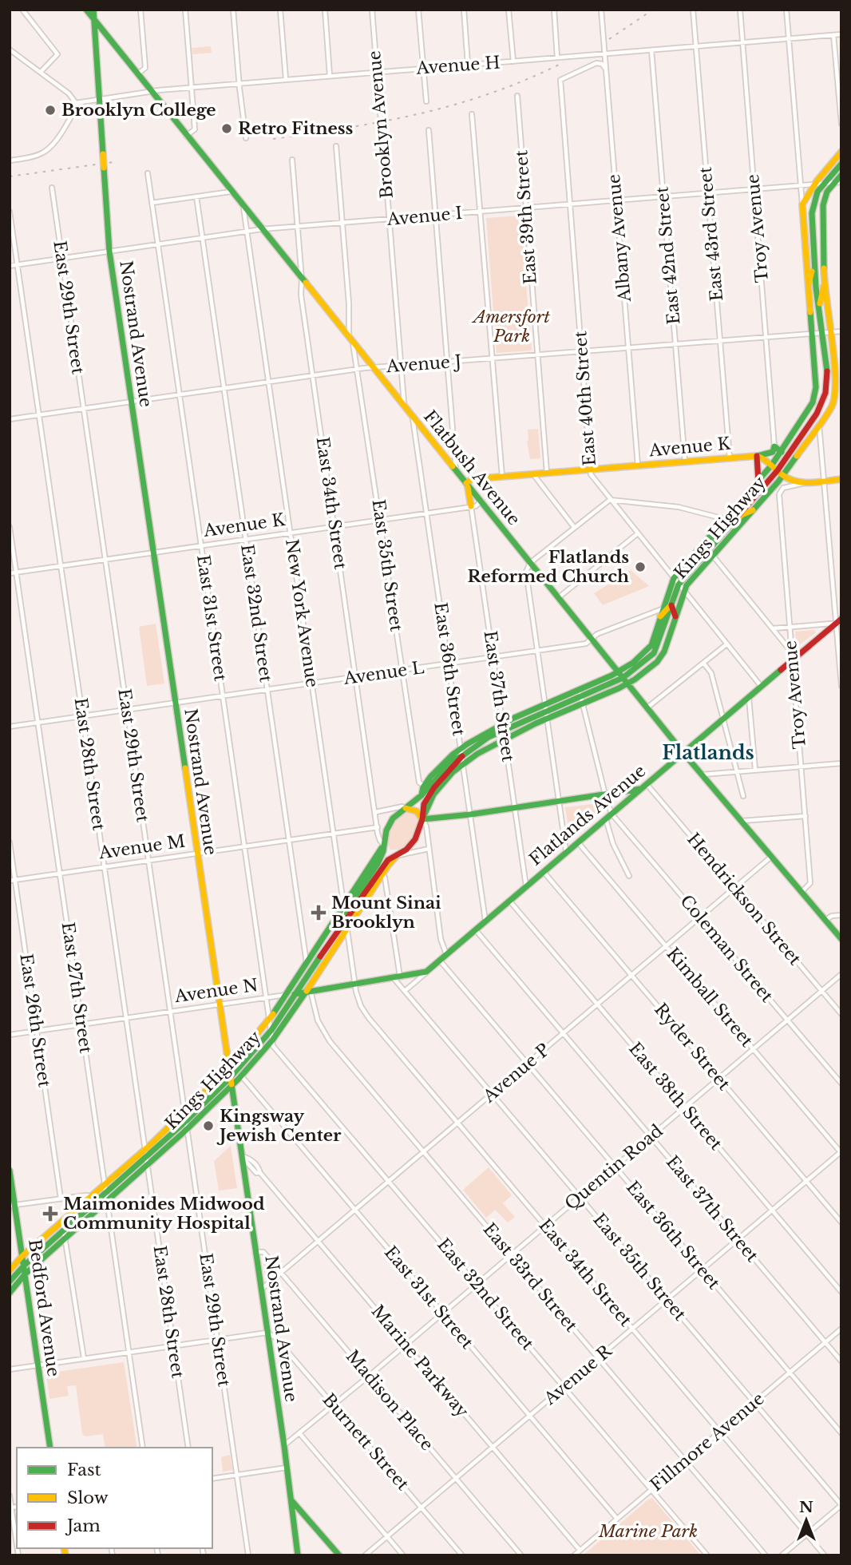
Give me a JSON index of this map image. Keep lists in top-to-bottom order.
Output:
{
  "streets": {
    "main road": [
      "Nostrand Avenue",
      "Avenue K",
      "Flatbush Avenue",
      "Kings Highway",
      "Flatlands Avenue",
      "Avenue N",
      "Bedford Avenue"
    ],
    "street": [
      "Avenue H",
      "Brooklyn Avenue",
      "Avenue I",
      "East 39th Street",
      "Troy Avenue",
      "East 43rd Street",
      "Albany Avenue",
      "East 42nd Street",
      "East 29th Street",
      "Avenue J",
      "East 40th Street",
      "East 34th Street",
      "East 35th Street",
      "East 32nd Street",
      "New York Avenue",
      "East 31st Street",
      "East 36th Street",
      "Avenue L",
      "East 37th Street",
      "East 28th Street",
      "Avenue M",
      "Hendrickson Street",
      "Coleman Street",
      "East 27th Street",
      "Kimball Street",
      "East 26th Street",
      "Ryder Street",
      "Avenue P",
      "East 38th Street",
      "Quentin Road",
      "East 33rd Street",
      "Marine Parkway",
      "Avenue R",
      "Madison Place",
      "Burnett Street",
      "Fillmore Avenue"
    ]
  },
  "crossings": [
    ["Avenue H", "Brooklyn Avenue"],
    ["Avenue H", "Troy Avenue"],
    ["Avenue H", "East 43rd Street"],
    ["Avenue H", "Albany Avenue"],
    ["Avenue H", "East 42nd Street"],
    ["Avenue H", "Nostrand Avenue"],
    ["Avenue H", "Flatbush Avenue"],
    ["Brooklyn Avenue", "Avenue I"],
    ["Brooklyn Avenue", "Avenue J"],
    ["Brooklyn Avenue", "Flatbush Avenue"],
    ["Avenue I", "East 39th Street"],
    ["Avenue I", "Troy Avenue"],
    ["Avenue I", "East 43rd Street"],
    ["Avenue I", "Albany Avenue"],
    ["Avenue I", "East 42nd Street"],
    ["Avenue I", "East 29th Street"],
    ["Avenue I", "Nostrand Avenue"],
    ["Avenue I", "East 40th Street"],
    ["Avenue I", "Flatbush Avenue"],
    ["Avenue I", "East 34th Street"],
    ["Avenue I", "Kings Highway"],
    ["Avenue I", "East 35th Street"],
    ["Avenue I", "East 32nd Street"],
    ["Avenue I", "New York Avenue"],
    ["Avenue I", "East 31st Street"],
    ["Avenue I", "East 28th Street"],
    ["East 39th Street", "Avenue J"],
    ["East 39th Street", "Avenue K"],
    ["Troy Avenue", "Avenue J"],
    ["Troy Avenue", "Flatbush Avenue"],
    ["Troy Avenue", "Flatlands Avenue"],
    ["East 43rd Street", "Avenue J"],
    ["East 43rd Street", "Avenue K"],
    ["Albany Avenue", "Avenue J"],
    ["Albany Avenue", "Avenue K"],
    ["East 42nd Street", "Avenue J"],
    ["East 42nd Street", "Avenue K"],
    ["East 29th Street", "Avenue J"],
    ["East 29th Street", "Avenue K"],
    ["East 29th Street", "Kings Highway"],
    ["East 29th Street", "Avenue L"],
    ["East 29th Street", "Avenue M"],
    ["East 29th Street", "Avenue N"],
    ["Nostrand Avenue", "Avenue J"],
    ["Nostrand Avenue", "Avenue K"],
    ["Nostrand Avenue", "Flatbush Avenue"],
    ["Nostrand Avenue", "Kings Highway"],
    ["Nostrand Avenue", "Avenue L"],
    ["Nostrand Avenue", "Avenue M"],
    ["Nostrand Avenue", "Avenue N"],
    ["Nostrand Avenue", "Avenue P"],
    ["Nostrand Avenue", "Quentin Road"],
    ["Nostrand Avenue", "Marine Parkway"],
    ["Nostrand Avenue", "Madison Place"],
    ["Nostrand Avenue", "Burnett Street"],
    ["Avenue J", "East 40th Street"],
    ["Avenue J", "Flatbush Avenue"],
    ["Avenue J", "East 34th Street"],
    ["Avenue J", "Kings Highway"],
    ["Avenue J", "East 35th Street"],
    ["Avenue J", "East 32nd Street"],
    ["Avenue J", "New York Avenue"],
    ["Avenue J", "East 31st Street"],
    ["Avenue J", "East 28th Street"],
    ["East 40th Street", "Avenue K"],
    ["East 40th Street", "Kings Highway"],
    ["East 40th Street", "Flatlands Avenue"],
    ["Avenue K", "Flatbush Avenue"],
    ["Avenue K", "East 34th Street"],
    ["Avenue K", "East 35th Street"],
    ["Avenue K", "East 32nd Street"],
    ["Avenue K", "New York Avenue"],
    ["Avenue K", "East 31st Street"],
    ["Avenue K", "East 36th Street"],
    ["Avenue K", "East 37th Street"],
    ["Avenue K", "East 28th Street"],
    ["Avenue K", "East 27th Street"],
    ["Flatbush Avenue", "East 34th Street"],
    ["Flatbush Avenue", "Kings Highway"],
    ["Flatbush Avenue", "East 35th Street"],
    ["Flatbush Avenue", "New York Avenue"],
    ["Flatbush Avenue", "East 36th Street"],
    ["Flatbush Avenue", "Avenue L"],
    ["Flatbush Avenue", "Flatlands Avenue"],
    ["Flatbush Avenue", "Avenue P"],
    ["East 34th Street", "Kings Highway"],
    ["East 34th Street", "New York Avenue"],
    ["East 34th Street", "Avenue L"],
    ["East 34th Street", "Avenue M"],
    ["East 34th Street", "Avenue N"],
    ["East 34th Street", "Avenue P"],
    ["East 34th Street", "Quentin Road"],
    ["East 34th Street", "Avenue R"],
    ["East 34th Street", "Fillmore Avenue"],
    ["Kings Highway", "East 35th Street"],
    ["Kings Highway", "East 32nd Street"],
    ["Kings Highway", "New York Avenue"],
    ["Kings Highway", "East 31st Street"],
    ["Kings Highway", "East 36th Street"],
    ["Kings Highway", "Avenue L"],
    ["Kings Highway", "East 37th Street"],
    ["Kings Highway", "East 28th Street"],
    ["Kings Highway", "East 27th Street"],
    ["Kings Highway", "Avenue N"],
    ["Kings Highway", "East 33rd Street"],
    ["Kings Highway", "Bedford Avenue"],
    ["East 35th Street", "Avenue L"],
    ["East 35th Street", "Flatlands Avenue"],
    ["East 35th Street", "Avenue N"],
    ["East 35th Street", "Avenue P"],
    ["East 35th Street", "Quentin Road"],
    ["East 35th Street", "Avenue R"],
    ["East 35th Street", "Fillmore Avenue"],
    ["East 32nd Street", "East 31st Street"],
    ["East 32nd Street", "Avenue L"],
    ["East 32nd Street", "Avenue M"],
    ["East 32nd Street", "Avenue P"],
    ["East 32nd Street", "Quentin Road"],
    ["East 32nd Street", "Avenue R"],
    ["East 32nd Street", "Fillmore Avenue"],
    ["New York Avenue", "Avenue L"],
    ["New York Avenue", "Avenue M"],
    ["New York Avenue", "Avenue N"],
    ["East 31st Street", "Avenue L"],
    ["East 31st Street", "Avenue M"],
    ["East 31st Street", "Avenue N"],
    ["East 31st Street", "Avenue P"],
    ["East 31st Street", "Quentin Road"],
    ["East 31st Street", "Avenue R"],
    ["East 31st Street", "Fillmore Avenue"],
    ["East 36th Street", "Avenue L"],
    ["East 36th Street", "Flatlands Avenue"],
    ["East 36th Street", "Avenue P"],
    ["East 36th Street", "Quentin Road"],
    ["East 36th Street", "Avenue R"],
    ["East 36th Street", "Fillmore Avenue"],
    ["Avenue L", "East 37th Street"],
    ["Avenue L", "East 28th Street"],
    ["Avenue L", "East 27th Street"],
    ["East 37th Street", "Flatlands Avenue"],
    ["East 37th Street", "Avenue P"],
    ["East 37th Street", "Quentin Road"],
    ["East 37th Street", "Avenue R"],
    ["East 37th Street", "Fillmore Avenue"],
    ["East 28th Street", "Avenue M"],
    ["East 28th Street", "Avenue N"],
    ["Flatlands Avenue", "Hendrickson Street"],
    ["Flatlands Avenue", "Coleman Street"],
    ["Flatlands Avenue", "Avenue N"],
    ["Flatlands Avenue", "Kimball Street"],
    ["Flatlands Avenue", "Ryder Street"],
    ["Flatlands Avenue", "East 38th Street"],
    ["Avenue M", "East 27th Street"],
    ["Avenue M", "East 26th Street"],
    ["Hendrickson Street", "Avenue P"],
    ["Hendrickson Street", "Quentin Road"],
    ["Coleman Street", "Avenue P"],
    ["Coleman Street", "Quentin Road"],
    ["East 27th Street", "Avenue N"],
    ["Avenue N", "East 26th Street"],
    ["Avenue N", "East 33rd Street"],
    ["Kimball Street", "Avenue P"],
    ["Kimball Street", "Quentin Road"],
    ["Kimball Street", "Avenue R"],
    ["Ryder Street", "Avenue P"],
    ["Ryder Street", "Quentin Road"],
    ["Ryder Street", "Avenue R"],
    ["Avenue P", "East 38th Street"],
    ["Avenue P", "East 33rd Street"],
    ["Avenue P", "Marine Parkway"],
    ["Avenue P", "Madison Place"],
    ["East 38th Street", "Quentin Road"],
    ["East 38th Street", "Avenue R"],
    ["Quentin Road", "East 33rd Street"],
    ["Quentin Road", "Marine Parkway"],
    ["Quentin Road", "Madison Place"],
    ["Quentin Road", "Burnett Street"],
    ["East 33rd Street", "Avenue R"],
    ["East 33rd Street", "Fillmore Avenue"],
    ["Marine Parkway", "Avenue R"],
    ["Marine Parkway", "Fillmore Avenue"],
    ["Avenue R", "Madison Place"],
    ["Avenue R", "Burnett Street"]
  ],
  "districts": ["Flatlands"],
  "parks": ["Amersfort Park", "Marine Park"],
  "places": {
    "other": [
      "Brooklyn College",
      "Retro Fitness",
      "Flatlands Reformed Church",
      "Kingsway Jewish Center"
    ],
    "health": ["Mount Sinai Brooklyn", "Maimonides Midwood Community Hospital"]
  },
  "legend": ["Fast", "Slow", "Jam"],
  "north": "top"
}
